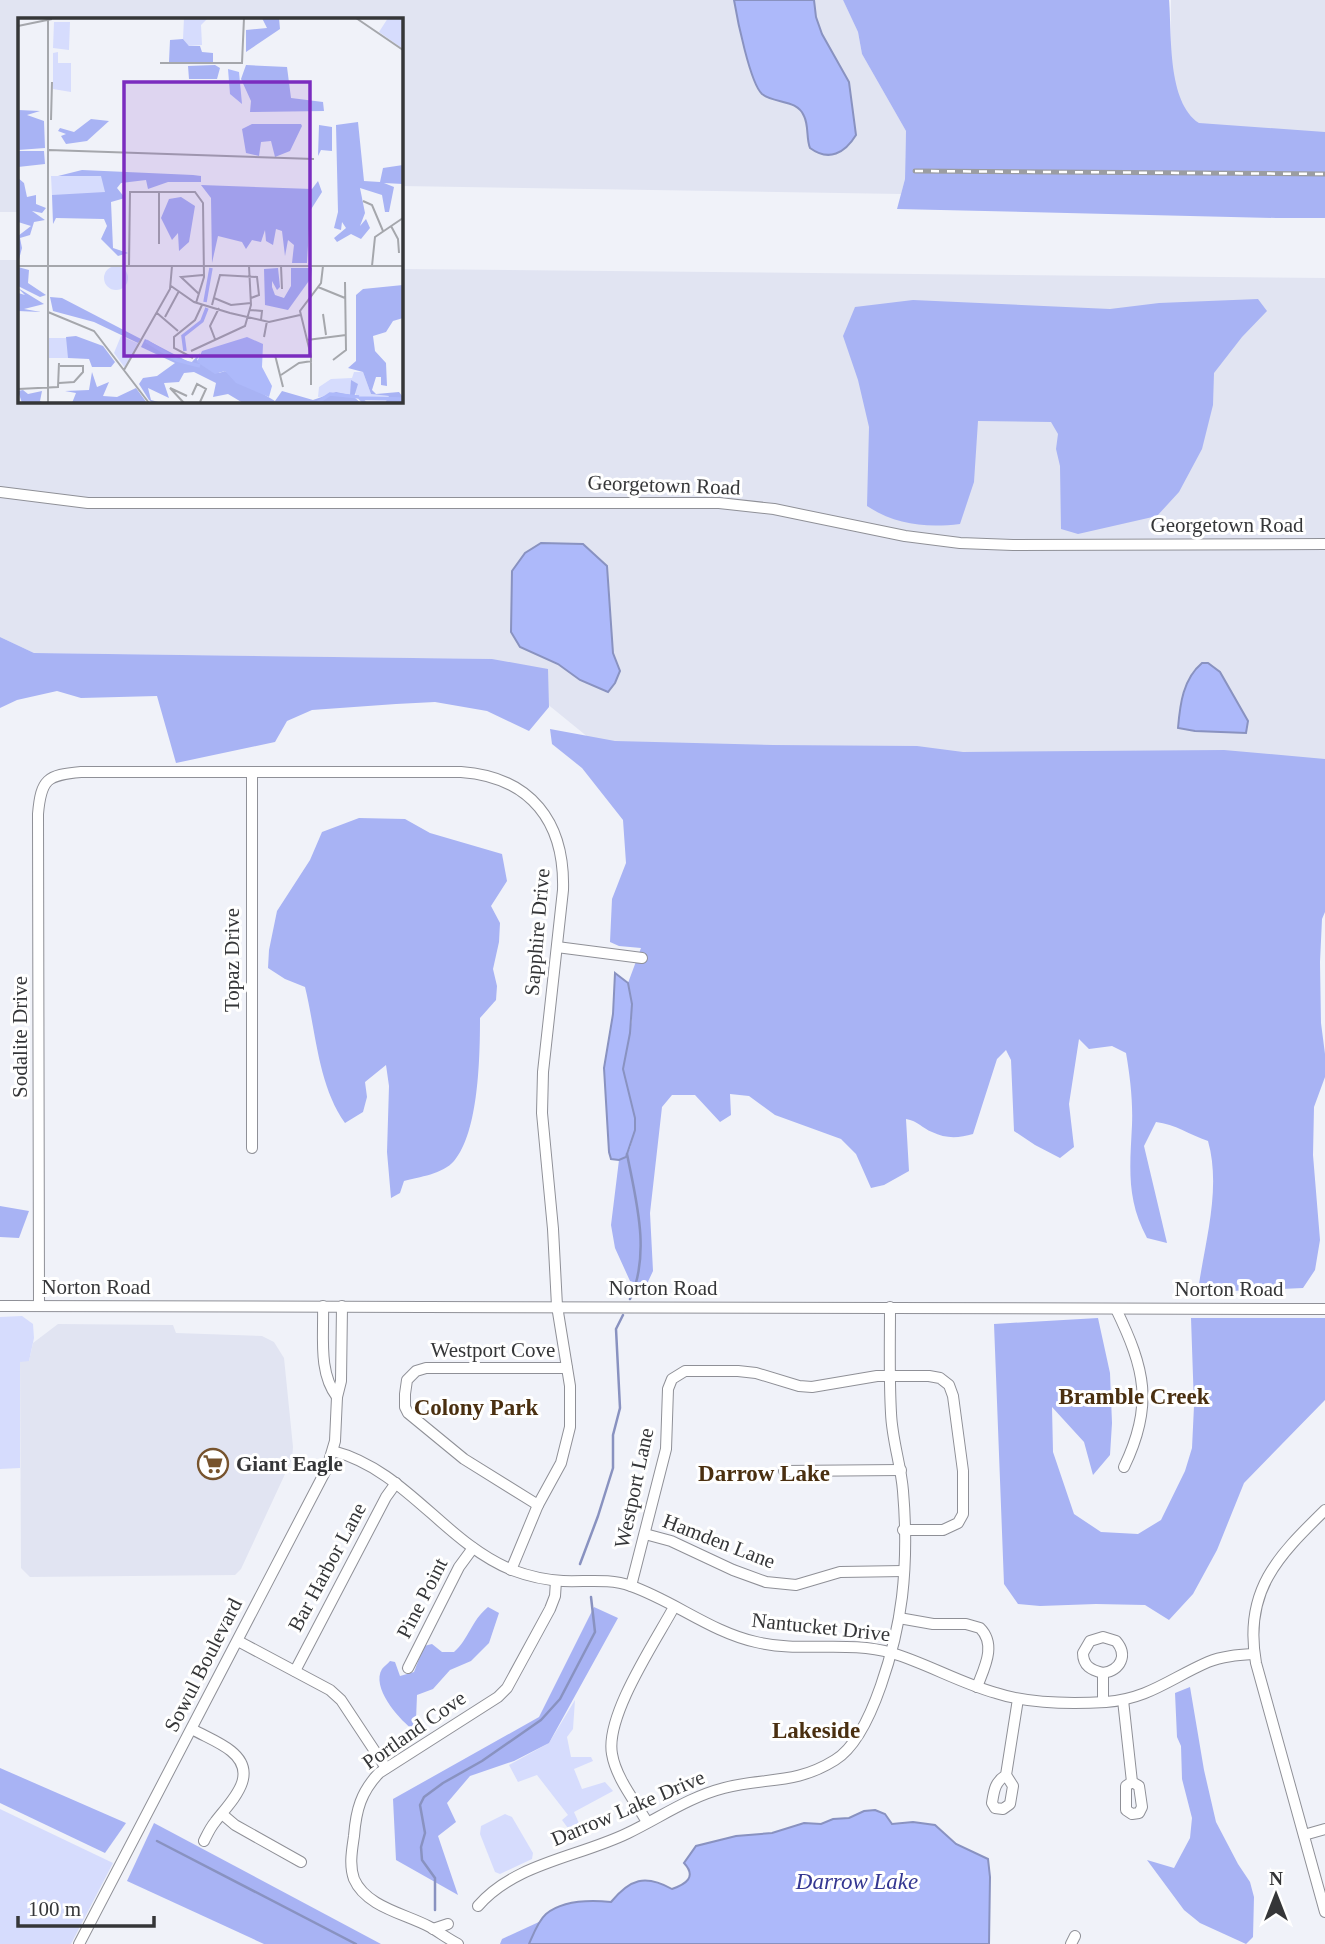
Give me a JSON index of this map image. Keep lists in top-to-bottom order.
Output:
{
  "streets": {
    "street": [
      "Georgetown Road",
      "Sapphire Drive",
      "Topaz Drive",
      "Sodalite Drive",
      "Norton Road",
      "Westport Cove",
      "Westport Lane",
      "Hamden Lane",
      "Bar Harbor Lane",
      "Pine Point",
      "Nantucket Drive",
      "Sowul Boulevard",
      "Portland Cove",
      "Darrow Lake Drive"
    ]
  },
  "crossings": [
    ["Sapphire Drive", "Topaz Drive"],
    ["Sapphire Drive", "Sodalite Drive"],
    ["Sapphire Drive", "Norton Road"],
    ["Sapphire Drive", "Westport Cove"],
    ["Sapphire Drive", "Nantucket Drive"],
    ["Sodalite Drive", "Norton Road"],
    ["Norton Road", "Sowul Boulevard"],
    ["Norton Road", "Darrow Lake Drive"],
    ["Westport Lane", "Hamden Lane"],
    ["Westport Lane", "Nantucket Drive"],
    ["Westport Lane", "Darrow Lake Drive"],
    ["Hamden Lane", "Darrow Lake Drive"],
    ["Bar Harbor Lane", "Nantucket Drive"],
    ["Pine Point", "Nantucket Drive"],
    ["Nantucket Drive", "Sowul Boulevard"],
    ["Nantucket Drive", "Portland Cove"],
    ["Nantucket Drive", "Darrow Lake Drive"]
  ],
  "districts": [
    "Bramble Creek",
    "Colony Park",
    "Darrow Lake",
    "Lakeside"
  ],
  "water": ["Darrow Lake"],
  "places": {
    "supermarket": ["Giant Eagle"]
  },
  "scale_bar": "100 m",
  "north": "top"
}
